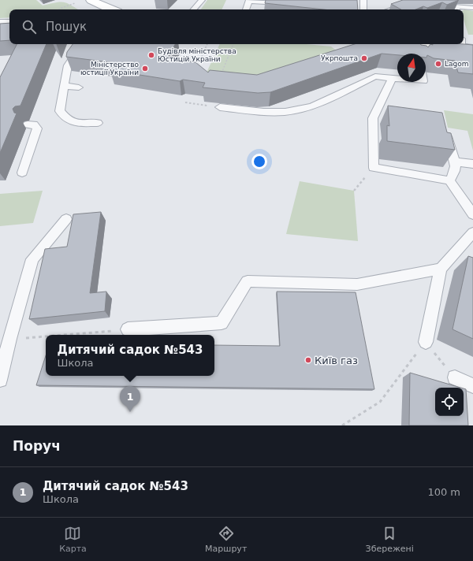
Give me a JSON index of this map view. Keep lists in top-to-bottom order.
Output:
{
  "places": [
    "Будівля міністерства Юстицій України",
    "Укрпошта",
    "Lagom",
    "Міністерство юстиції України",
    "Київ газ"
  ],
  "north": "top",
  "page": {
    "search": "Пошук",
    "popup": ["Дитячий садок №543", "Школа"],
    "pins": "1",
    "heading": "Поруч",
    "list": [
      {
        "mark": "1",
        "name": "Дитячий садок №543",
        "note": "Школа",
        "value": "100 m"
      }
    ],
    "nav": ["Карта", "Маршрут", "Збережені"]
  }
}
